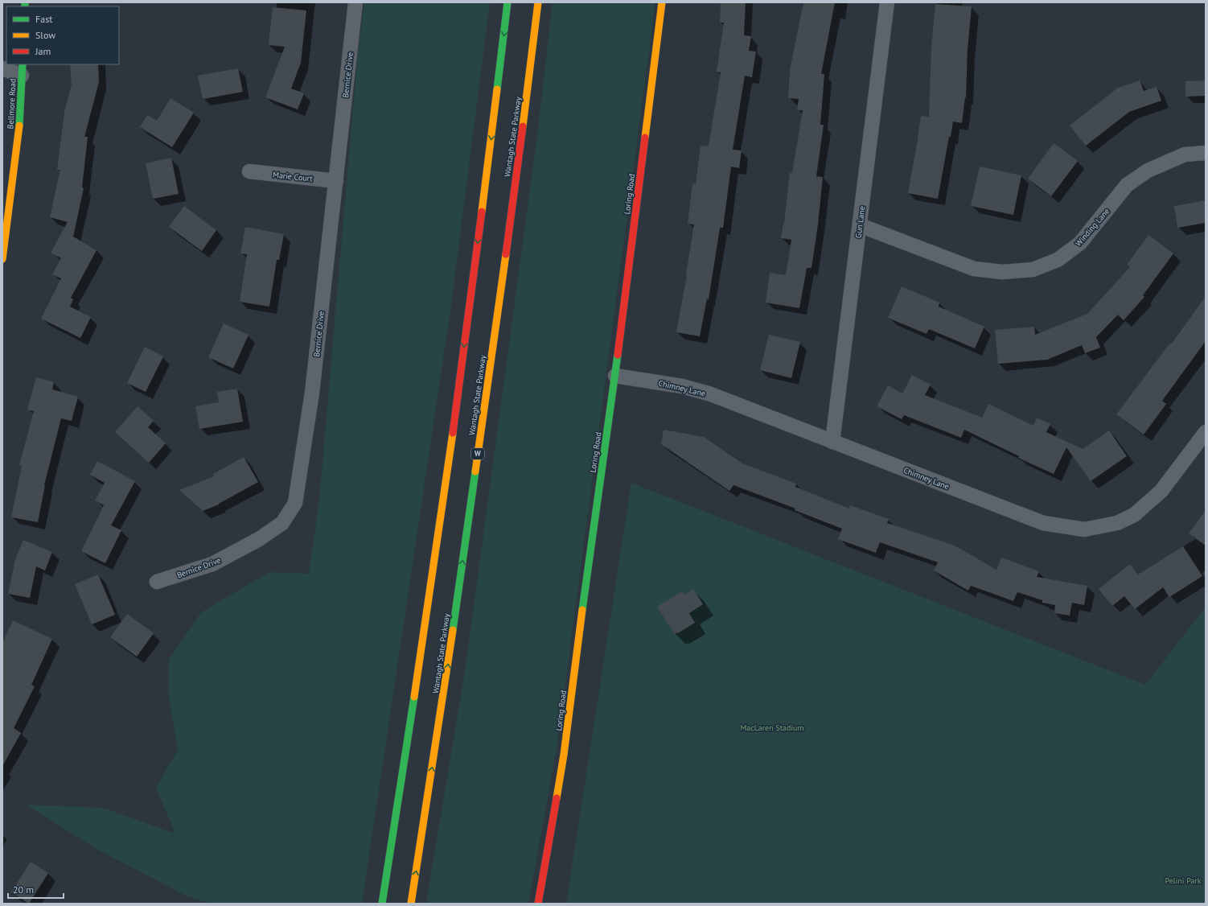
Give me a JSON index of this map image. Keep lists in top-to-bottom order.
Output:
{
  "streets": {
    "main road": [
      "Bellmore Road",
      "Wantagh State Parkway",
      "Loring Road",
      "W"
    ],
    "street": [
      "Bernice Drive",
      "Marie Court",
      "Gun Lane",
      "Winding Lane",
      "Chimney Lane"
    ]
  },
  "crossings": [
    ["Bernice Drive", "Marie Court"],
    ["Loring Road", "Chimney Lane"],
    ["Gun Lane", "Winding Lane"],
    ["Gun Lane", "Chimney Lane"]
  ],
  "parks": ["MacLaren Stadium", "Pelini Park"],
  "legend": ["Fast", "Slow", "Jam"],
  "scale_bar": "20 m"
}
